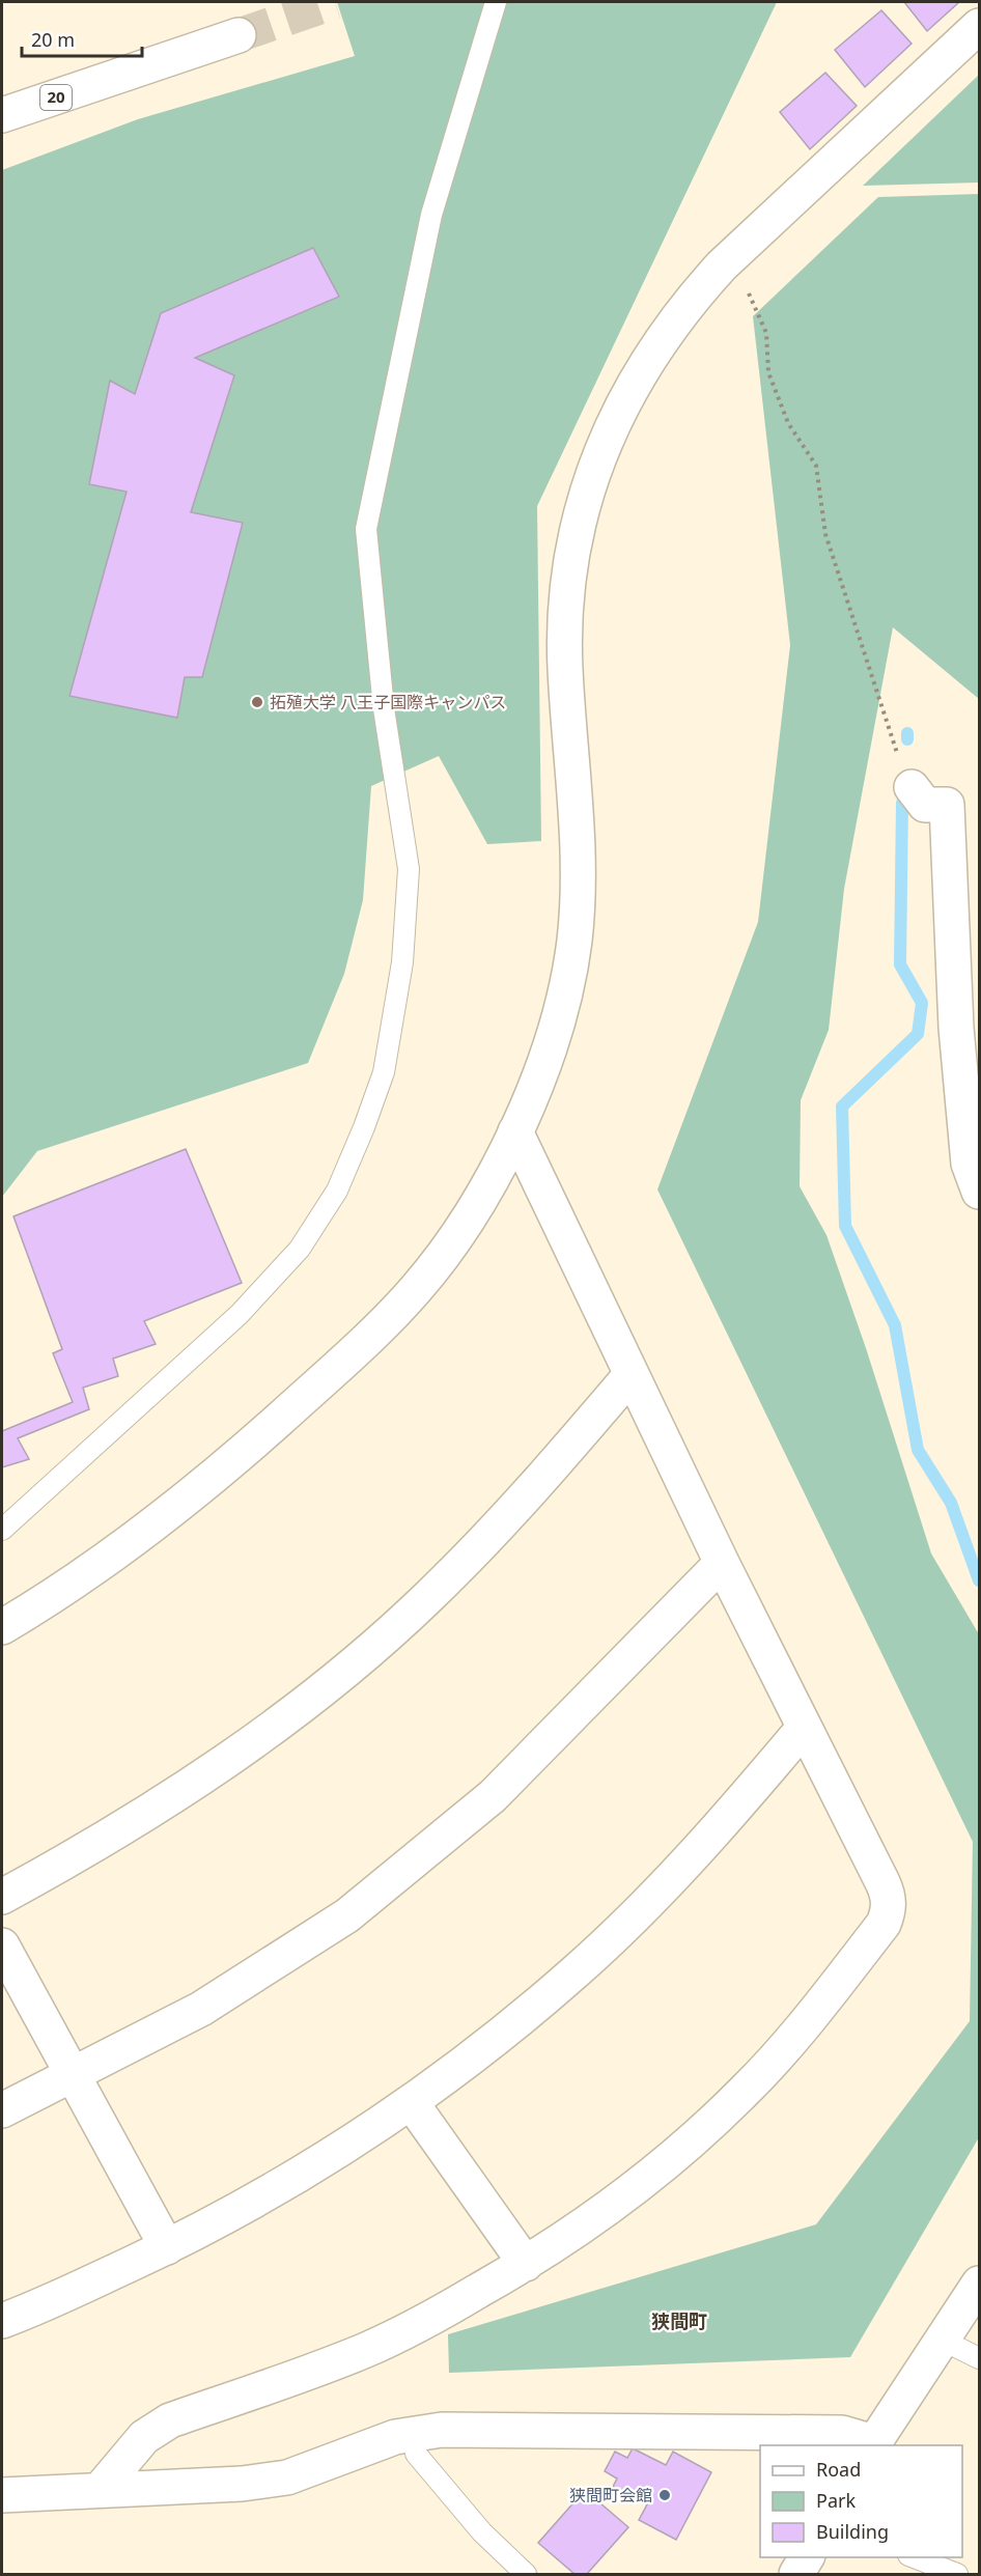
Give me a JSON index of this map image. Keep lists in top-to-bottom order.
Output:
{
  "streets": {
    "main road": ["20"]
  },
  "districts": ["狭間町"],
  "places": ["拓殖大学 八王子国際キャンパス", "狭間町会館"],
  "legend": ["Road", "Park", "Building"],
  "scale_bar": "20 m"
}
